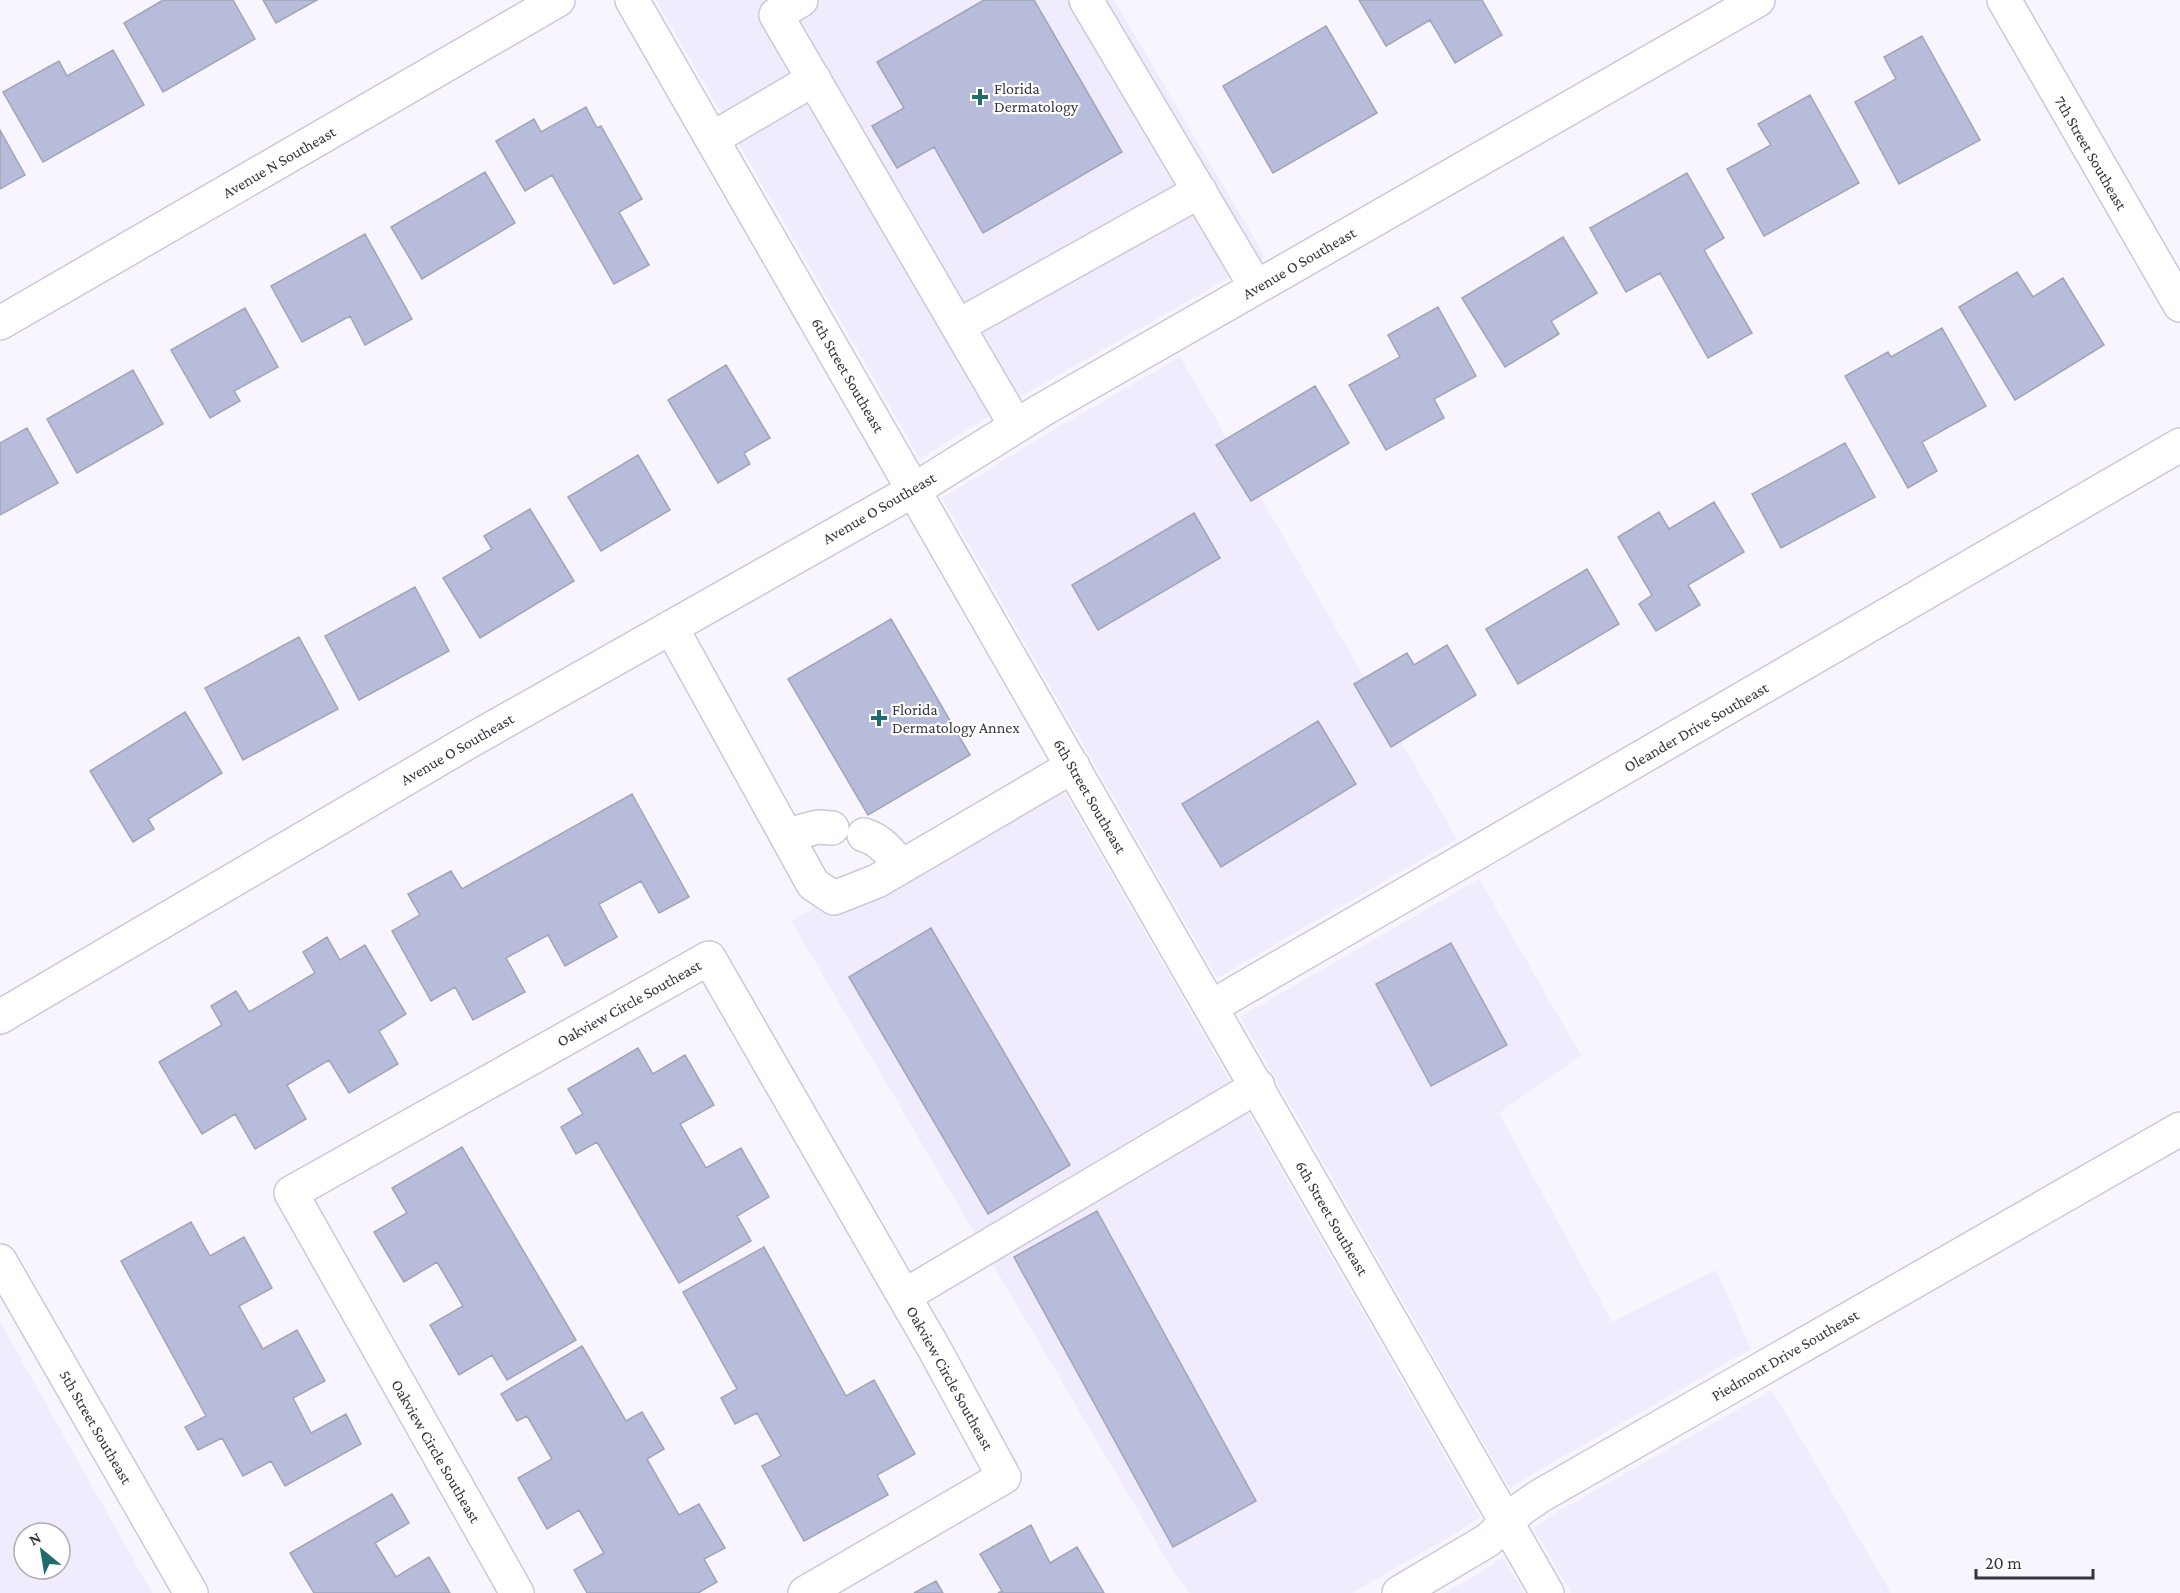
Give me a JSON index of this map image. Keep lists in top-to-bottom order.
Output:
{
  "streets": {
    "street": [
      "7th Street Southeast",
      "Avenue N Southeast",
      "Avenue O Southeast",
      "6th Street Southeast",
      "Oleander Drive Southeast",
      "Oakview Circle Southeast",
      "Piedmont Drive Southeast",
      "5th Street Southeast"
    ]
  },
  "crossings": [
    ["Avenue O Southeast", "6th Street Southeast"],
    ["6th Street Southeast", "Oleander Drive Southeast"],
    ["6th Street Southeast", "Piedmont Drive Southeast"]
  ],
  "places": {
    "health": ["Florida Dermatology", "Florida Dermatology Annex"]
  },
  "scale_bar": "20 m",
  "north": "top left"
}
